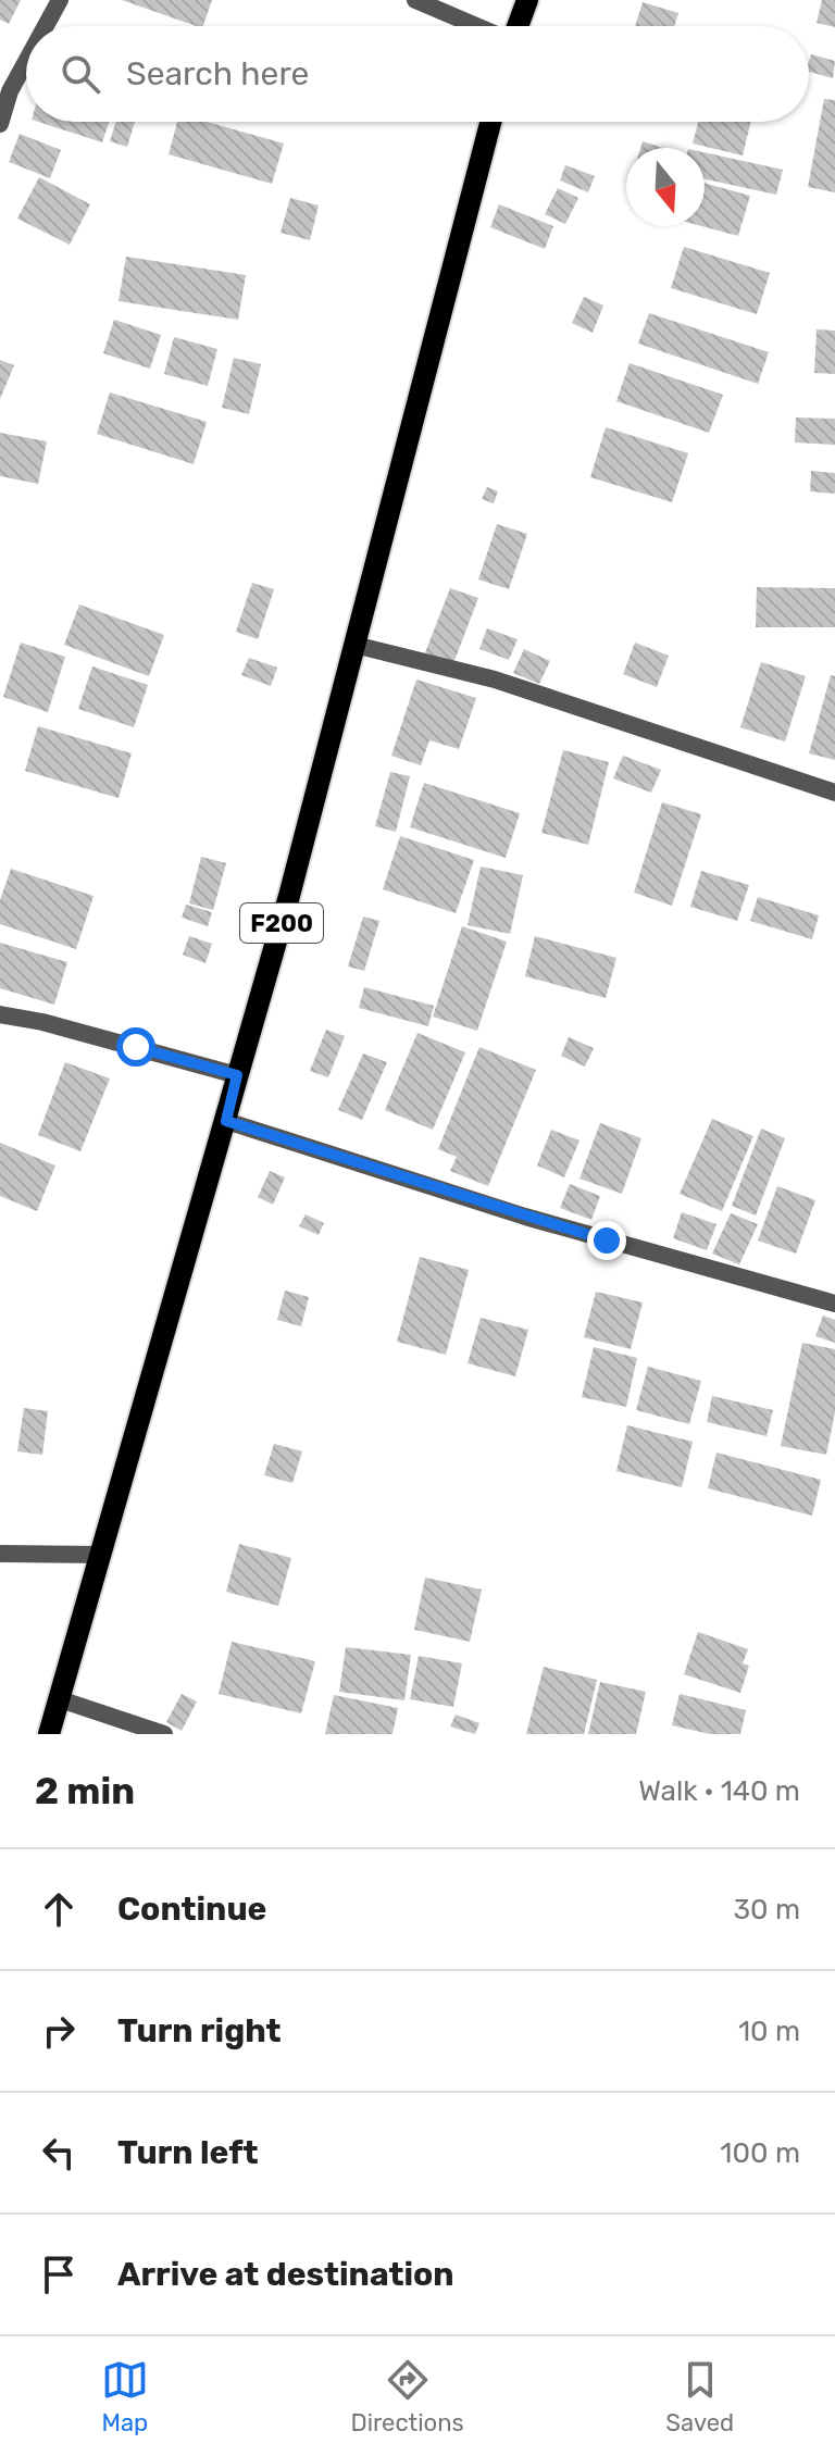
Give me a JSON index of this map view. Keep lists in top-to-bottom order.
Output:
{
  "streets": {
    "main road": ["F200"]
  },
  "north": "bottom",
  "page": {
    "search": "Search here",
    "heading": ["2 min", "Walk · 140 m"],
    "list": [
      ["Continue", "30 m"],
      ["Turn right", "10 m"],
      ["Turn left", "100 m"],
      "Arrive at destination"
    ],
    "nav": ["Map", "Directions", "Saved"]
  }
}
